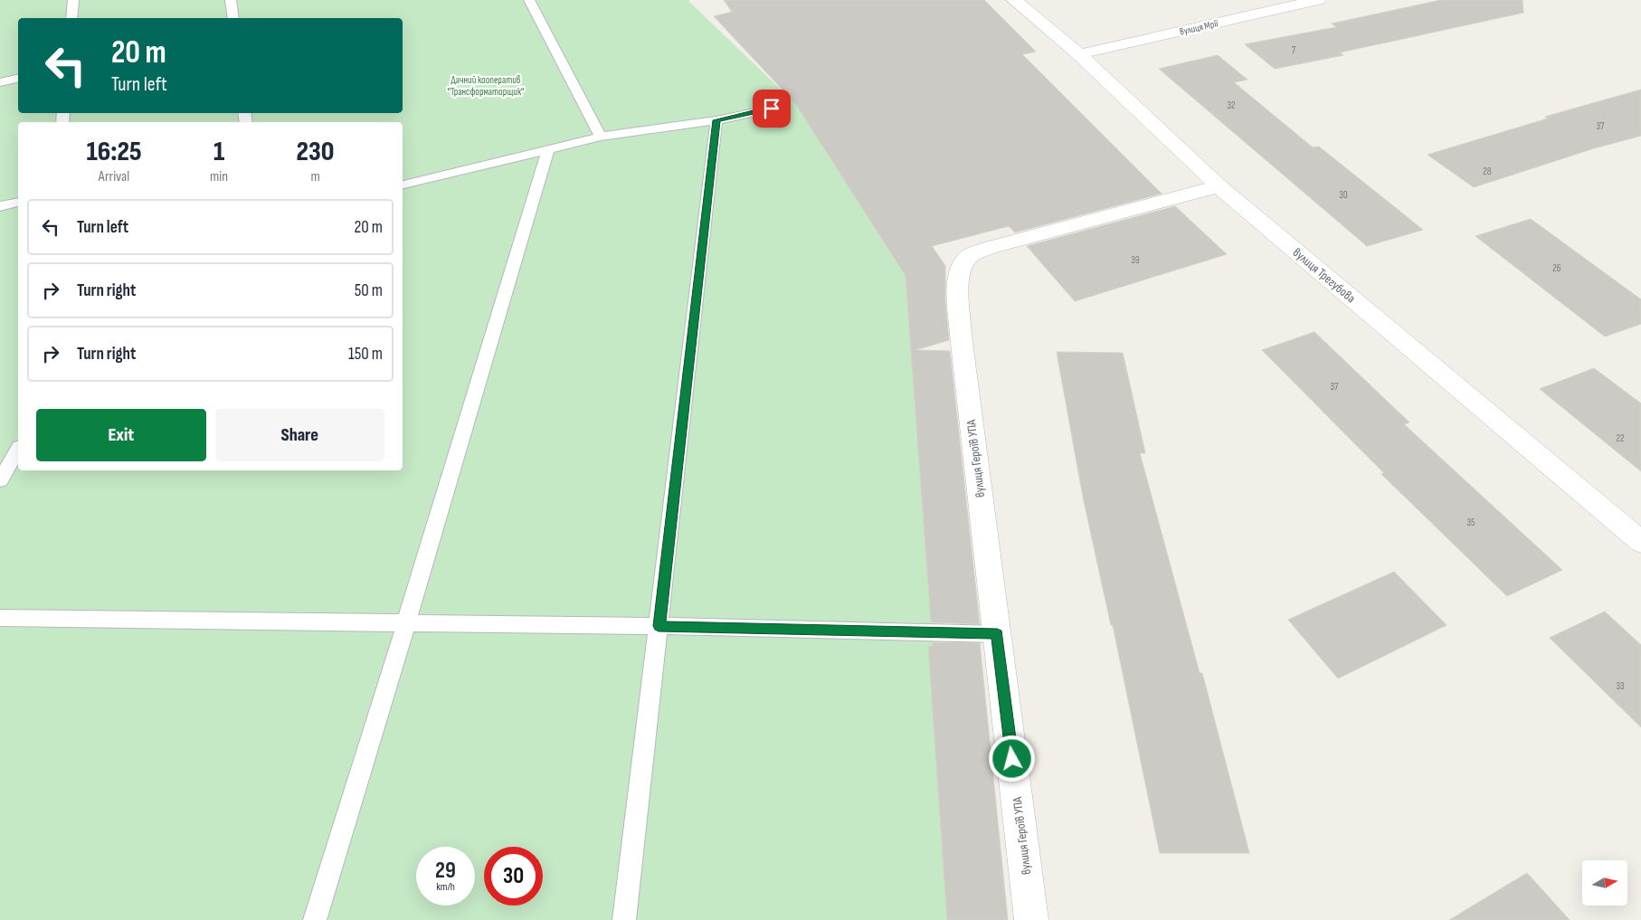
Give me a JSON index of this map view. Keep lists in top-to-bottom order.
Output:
{
  "streets": {
    "street": ["вулиця Мрії", "вулиця Трегубова", "вулиця Героїв УПА"]
  },
  "crossings": [
    ["вулиця Мрії", "вулиця Трегубова"],
    ["вулиця Трегубова", "вулиця Героїв УПА"]
  ],
  "parks": ["Дачний кооператив \"Трансформаторщик\""],
  "house_numbers": [
    "7",
    "32",
    "37",
    "28",
    "30",
    "39",
    "26",
    "37",
    "22",
    "35",
    "33"
  ],
  "north": "right",
  "page": {
    "turn": ["20 m", "Turn left"],
    "eta": [
      "16:25",
      "Arrival",
      "1",
      "min",
      "230",
      "m"
    ],
    "list": [
      {
        "name": "Turn left",
        "value": "20 m"
      },
      {
        "name": "Turn right",
        "value": "50 m"
      },
      {
        "name": "Turn right",
        "value": "150 m"
      }
    ],
    "buttons": ["Exit", "Share"],
    "speed": "29 km/h",
    "limit": "30"
  }
}
